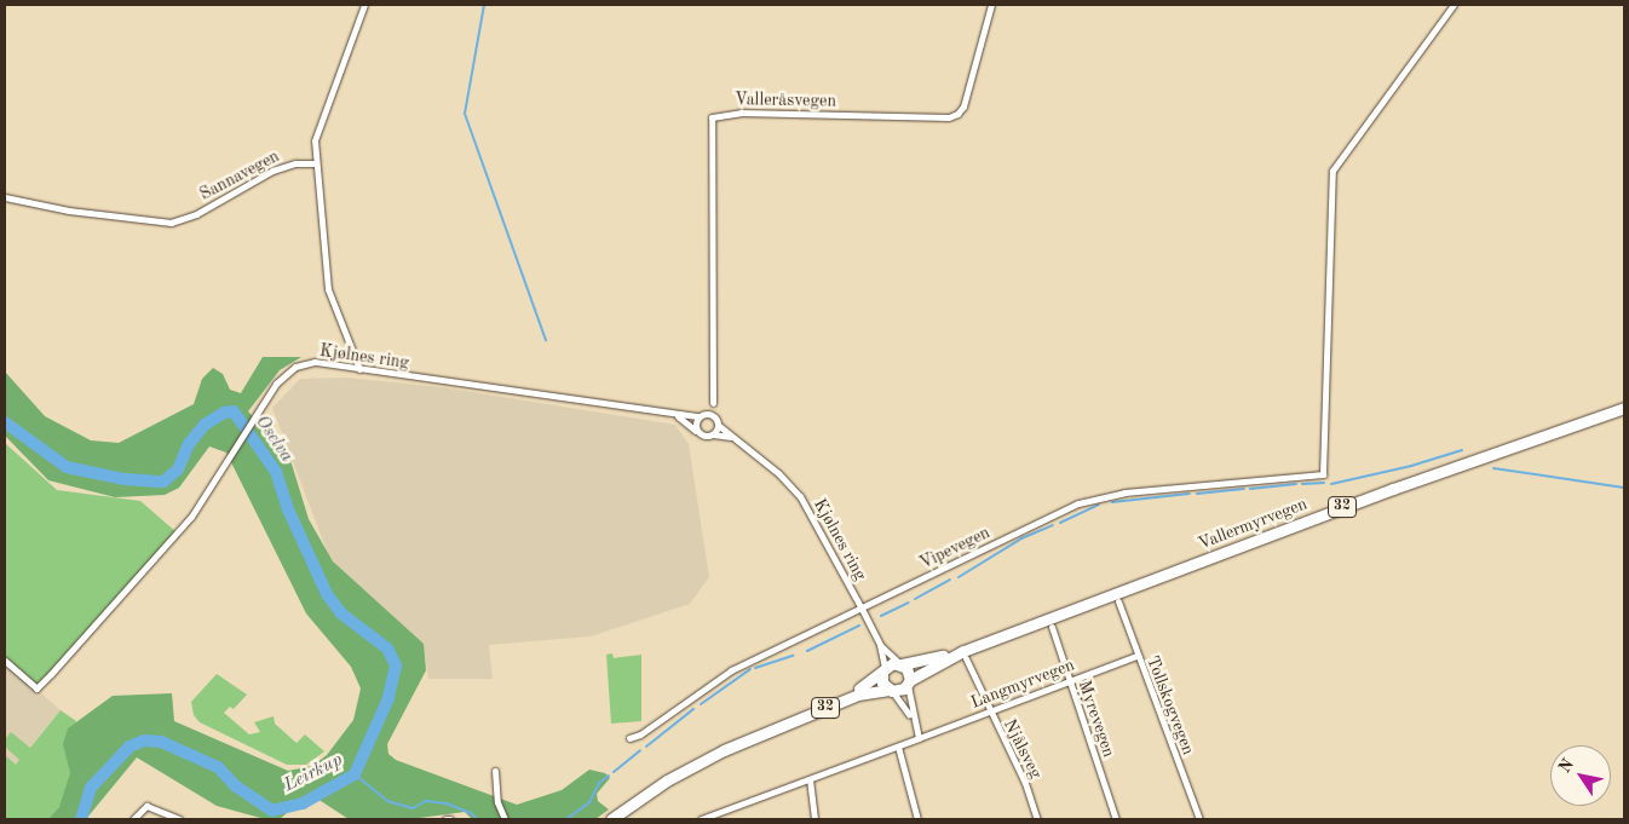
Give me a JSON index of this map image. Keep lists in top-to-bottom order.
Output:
{
  "streets": {
    "main road": ["32", "Vallermyrvegen"],
    "street": [
      "Valleråsvegen",
      "Sannavegen",
      "Kjølnes ring",
      "Vipevegen",
      "Langmyrvegen",
      "Tollskogvegen",
      "Myrevegen",
      "Njålsveg"
    ]
  },
  "crossings": [
    ["Kjølnes ring", "32"],
    ["Kjølnes ring", "Vallermyrvegen"],
    ["Kjølnes ring", "Vipevegen"],
    ["32", "Vallermyrvegen"],
    ["Vallermyrvegen", "Njålsveg"],
    ["Langmyrvegen", "Tollskogvegen"],
    ["Langmyrvegen", "Myrevegen"],
    ["Langmyrvegen", "Njålsveg"]
  ],
  "water": ["Oselva", "Leirkup"],
  "north": "top left"
}
